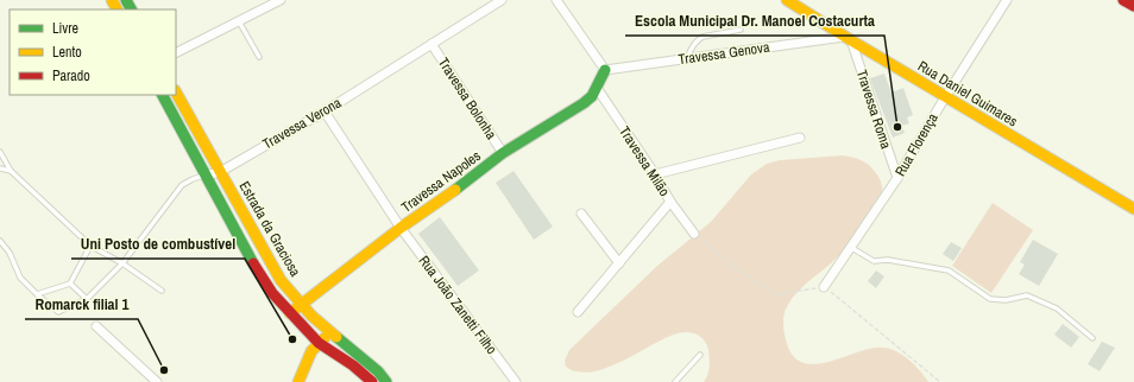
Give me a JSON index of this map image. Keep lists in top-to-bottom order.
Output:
{
  "streets": {
    "main road": ["Rua Daniel Guimares", "Travessa Napoles", "Estrada da Graciosa"],
    "street": [
      "Travessa Genova",
      "Travessa Bolonha",
      "Travessa Roma",
      "Travessa Verona",
      "Rua Florença",
      "Travessa Milão",
      "Rua João Zanetti Filho"
    ]
  },
  "crossings": [
    ["Travessa Genova", "Rua Daniel Guimares"],
    ["Travessa Genova", "Travessa Roma"],
    ["Travessa Genova", "Travessa Napoles"],
    ["Rua Daniel Guimares", "Travessa Roma"],
    ["Rua Daniel Guimares", "Rua Florença"],
    ["Travessa Bolonha", "Travessa Verona"],
    ["Travessa Bolonha", "Travessa Napoles"],
    ["Travessa Roma", "Rua Florença"],
    ["Travessa Verona", "Estrada da Graciosa"],
    ["Travessa Verona", "Rua João Zanetti Filho"],
    ["Travessa Milão", "Travessa Napoles"],
    ["Travessa Napoles", "Estrada da Graciosa"],
    ["Travessa Napoles", "Rua João Zanetti Filho"]
  ],
  "places": ["Escola Municipal Dr. Manoel Costacurta", "Uni Posto de combustível", "Romarck filial 1"],
  "legend": ["Livre", "Lento", "Parado"]
}
